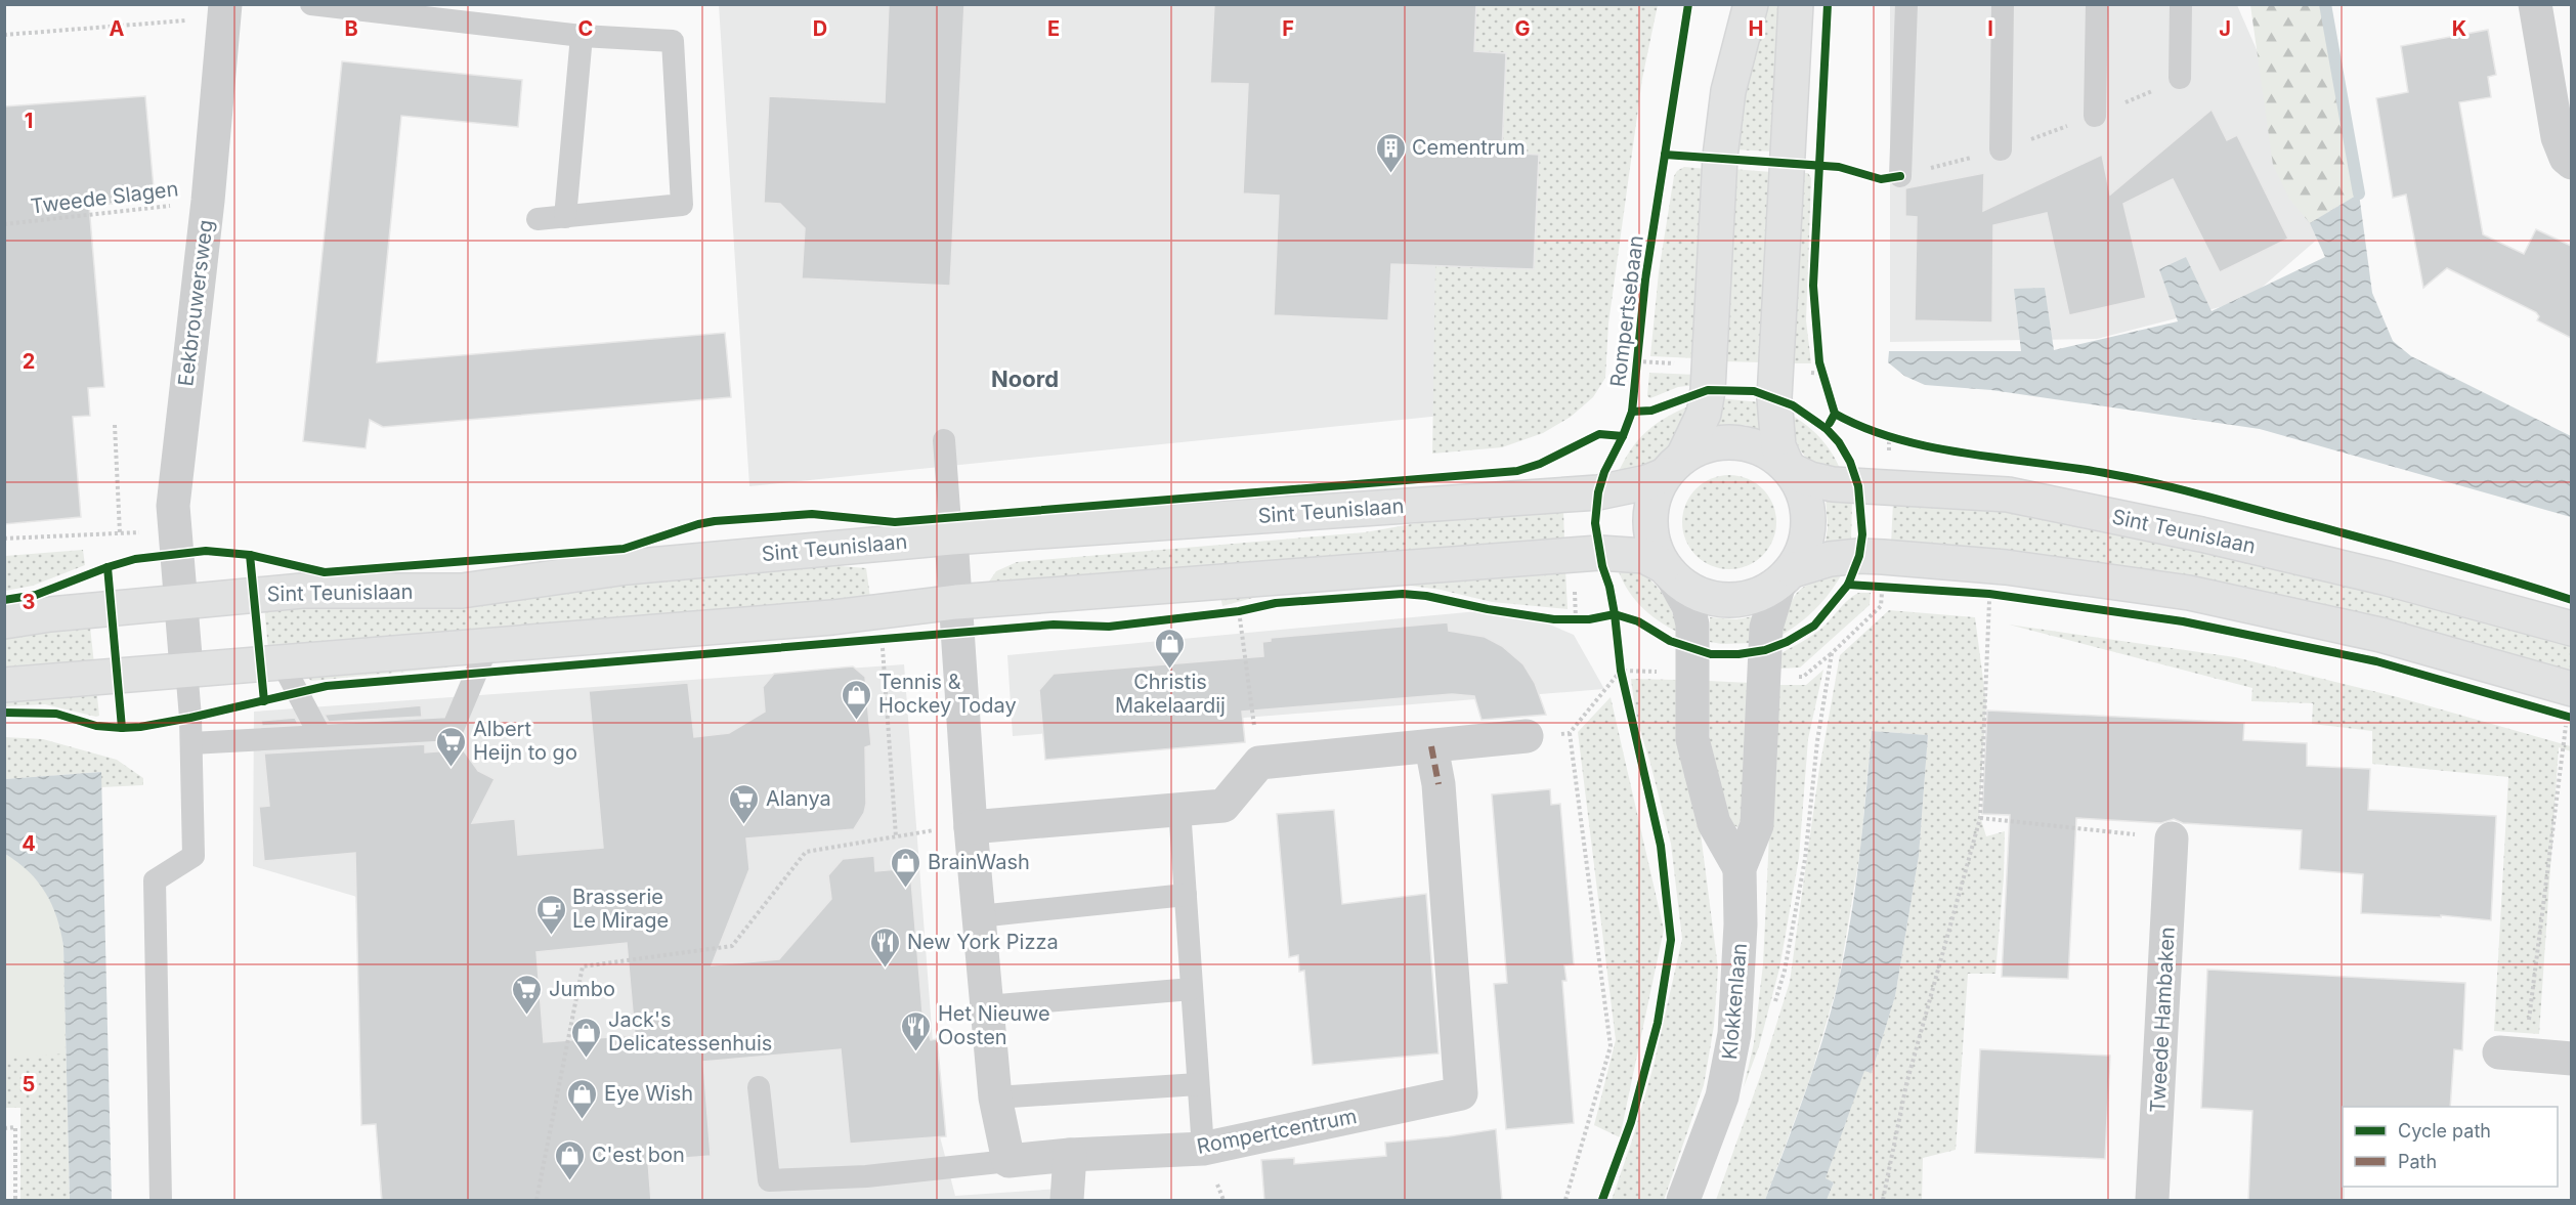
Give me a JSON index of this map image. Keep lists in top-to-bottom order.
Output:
{
  "streets": {
    "street": [
      "Eekbrouwersweg",
      "Sint Teunislaan",
      "Klokkenlaan",
      "Tweede Hambaken",
      "Rompertcentrum"
    ],
    "path": ["Tweede Slagen"],
    "cycle path": ["Rompertsebaan"]
  },
  "crossings": [
    ["Tweede Slagen", "Eekbrouwersweg"],
    ["Eekbrouwersweg", "Sint Teunislaan"],
    ["Sint Teunislaan", "Klokkenlaan"]
  ],
  "districts": ["Noord"],
  "places": {
    "building": ["Cementrum"],
    "shop": [
      "Christis Makelaardij",
      "Tennis & Hockey Today",
      "BrainWash",
      "Jack's Delicatessenhuis",
      "Eye Wish",
      "C'est bon"
    ],
    "supermarket": ["Albert Heijn to go", "Alanya", "Jumbo"],
    "cafe": ["Brasserie Le Mirage"],
    "restaurant": ["New York Pizza", "Het Nieuwe Oosten"]
  },
  "legend": ["Cycle path", "Path"],
  "grid": {
    "columns": [
      "A",
      "B",
      "C",
      "D",
      "E",
      "F",
      "G",
      "H",
      "I",
      "J",
      "K"
    ],
    "rows": [
      "1",
      "2",
      "3",
      "4",
      "5"
    ]
  }
}
